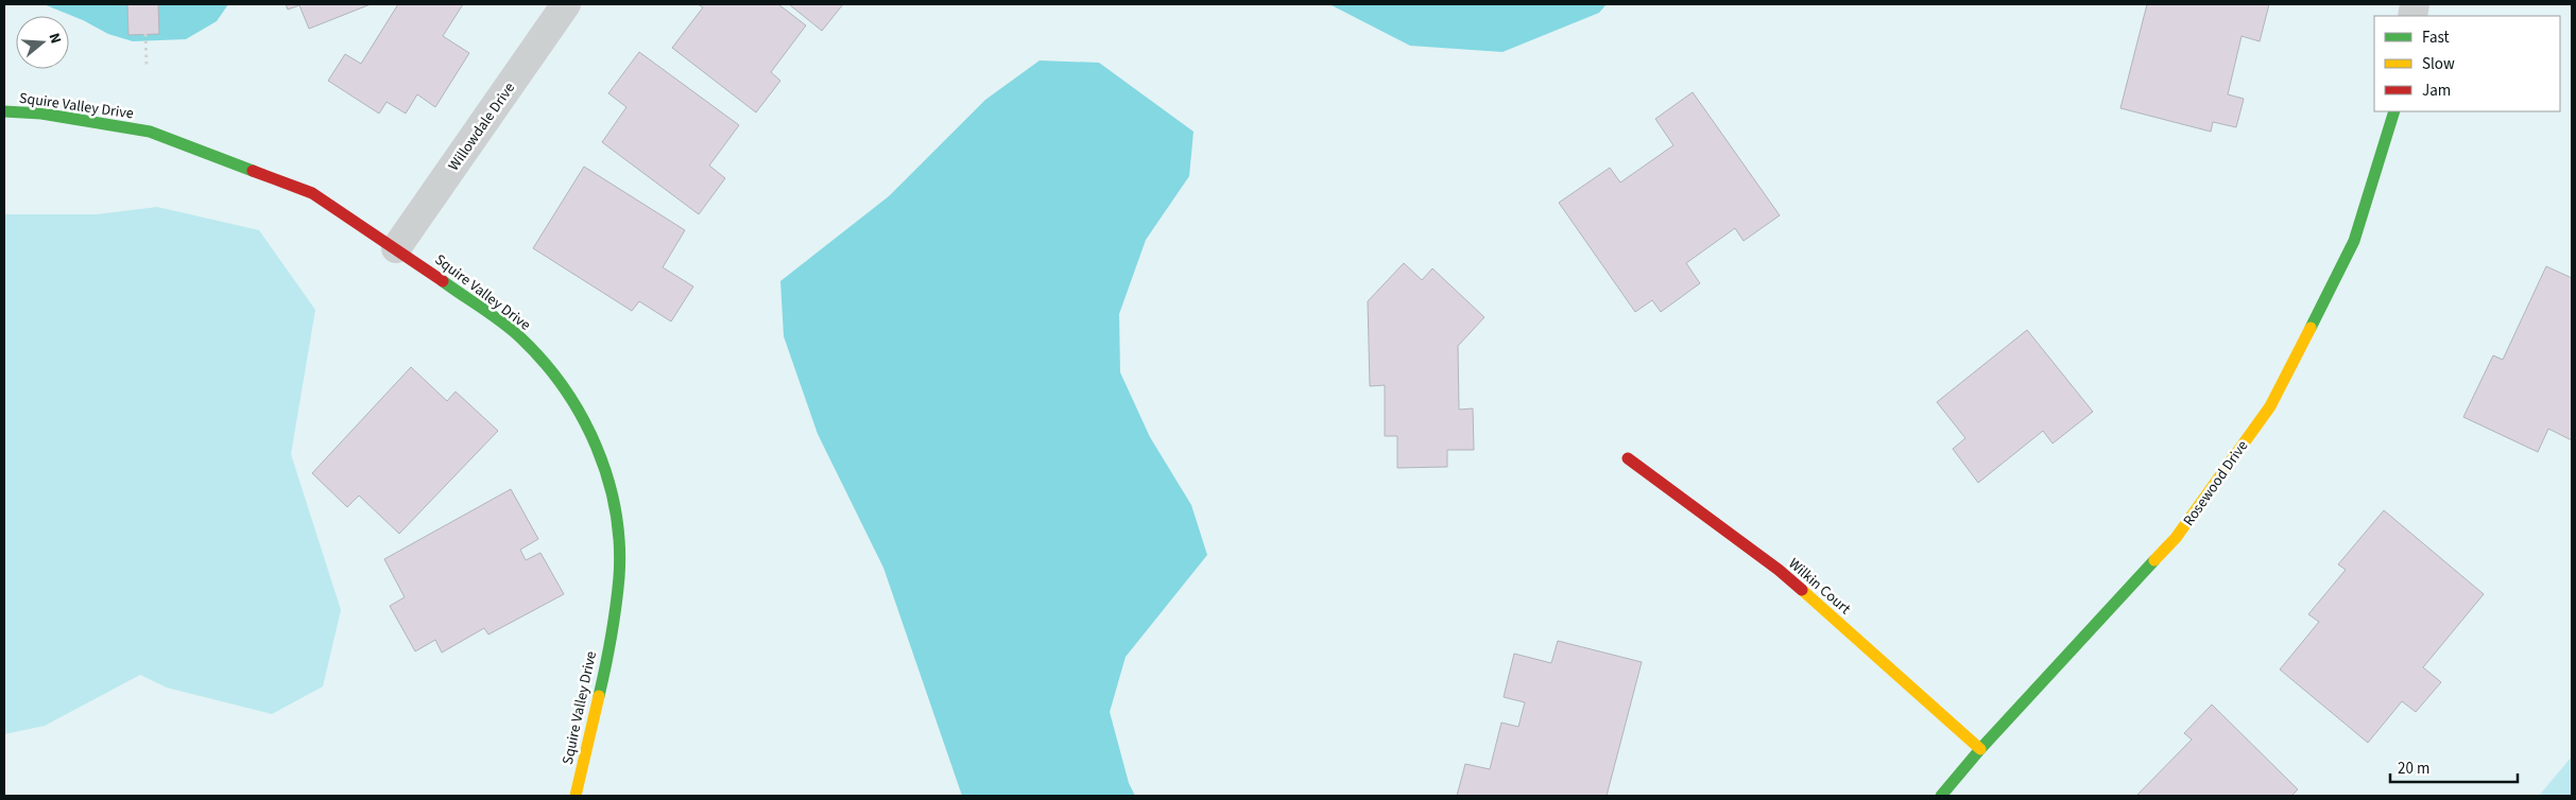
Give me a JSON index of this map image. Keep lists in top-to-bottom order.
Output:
{
  "streets": {
    "street": [
      "Squire Valley Drive",
      "Willowdale Drive",
      "Rosewood Drive",
      "Wilkin Court"
    ]
  },
  "crossings": [
    ["Squire Valley Drive", "Willowdale Drive"],
    ["Rosewood Drive", "Wilkin Court"]
  ],
  "legend": ["Fast", "Slow", "Jam"],
  "scale_bar": "20 m",
  "north": "right"
}
